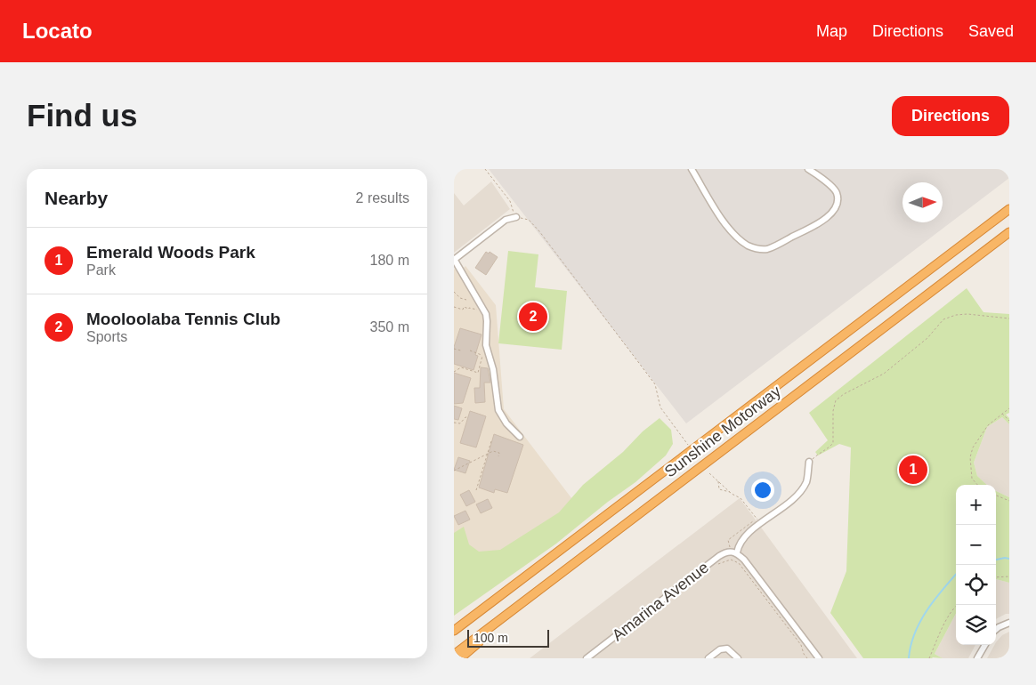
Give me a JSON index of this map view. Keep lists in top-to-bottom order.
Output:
{
  "streets": {
    "highway": ["Sunshine Motorway"],
    "street": ["Amarina Avenue"]
  },
  "scale_bar": "100 m",
  "north": "right",
  "page": {
    "header": "Locato",
    "nav": ["Map", "Directions", "Saved"],
    "buttons": "Directions",
    "title": "Find us",
    "heading": ["Nearby", "2 results"],
    "list": [
      {
        "mark": "1",
        "name": "Emerald Woods Park",
        "note": "Park",
        "value": "180 m"
      },
      {
        "mark": "2",
        "name": "Mooloolaba Tennis Club",
        "note": "Sports",
        "value": "350 m"
      }
    ],
    "pins": ["2", "1"],
    "map_buttons": ["+", "−"],
    "scale": "100 m"
  }
}
